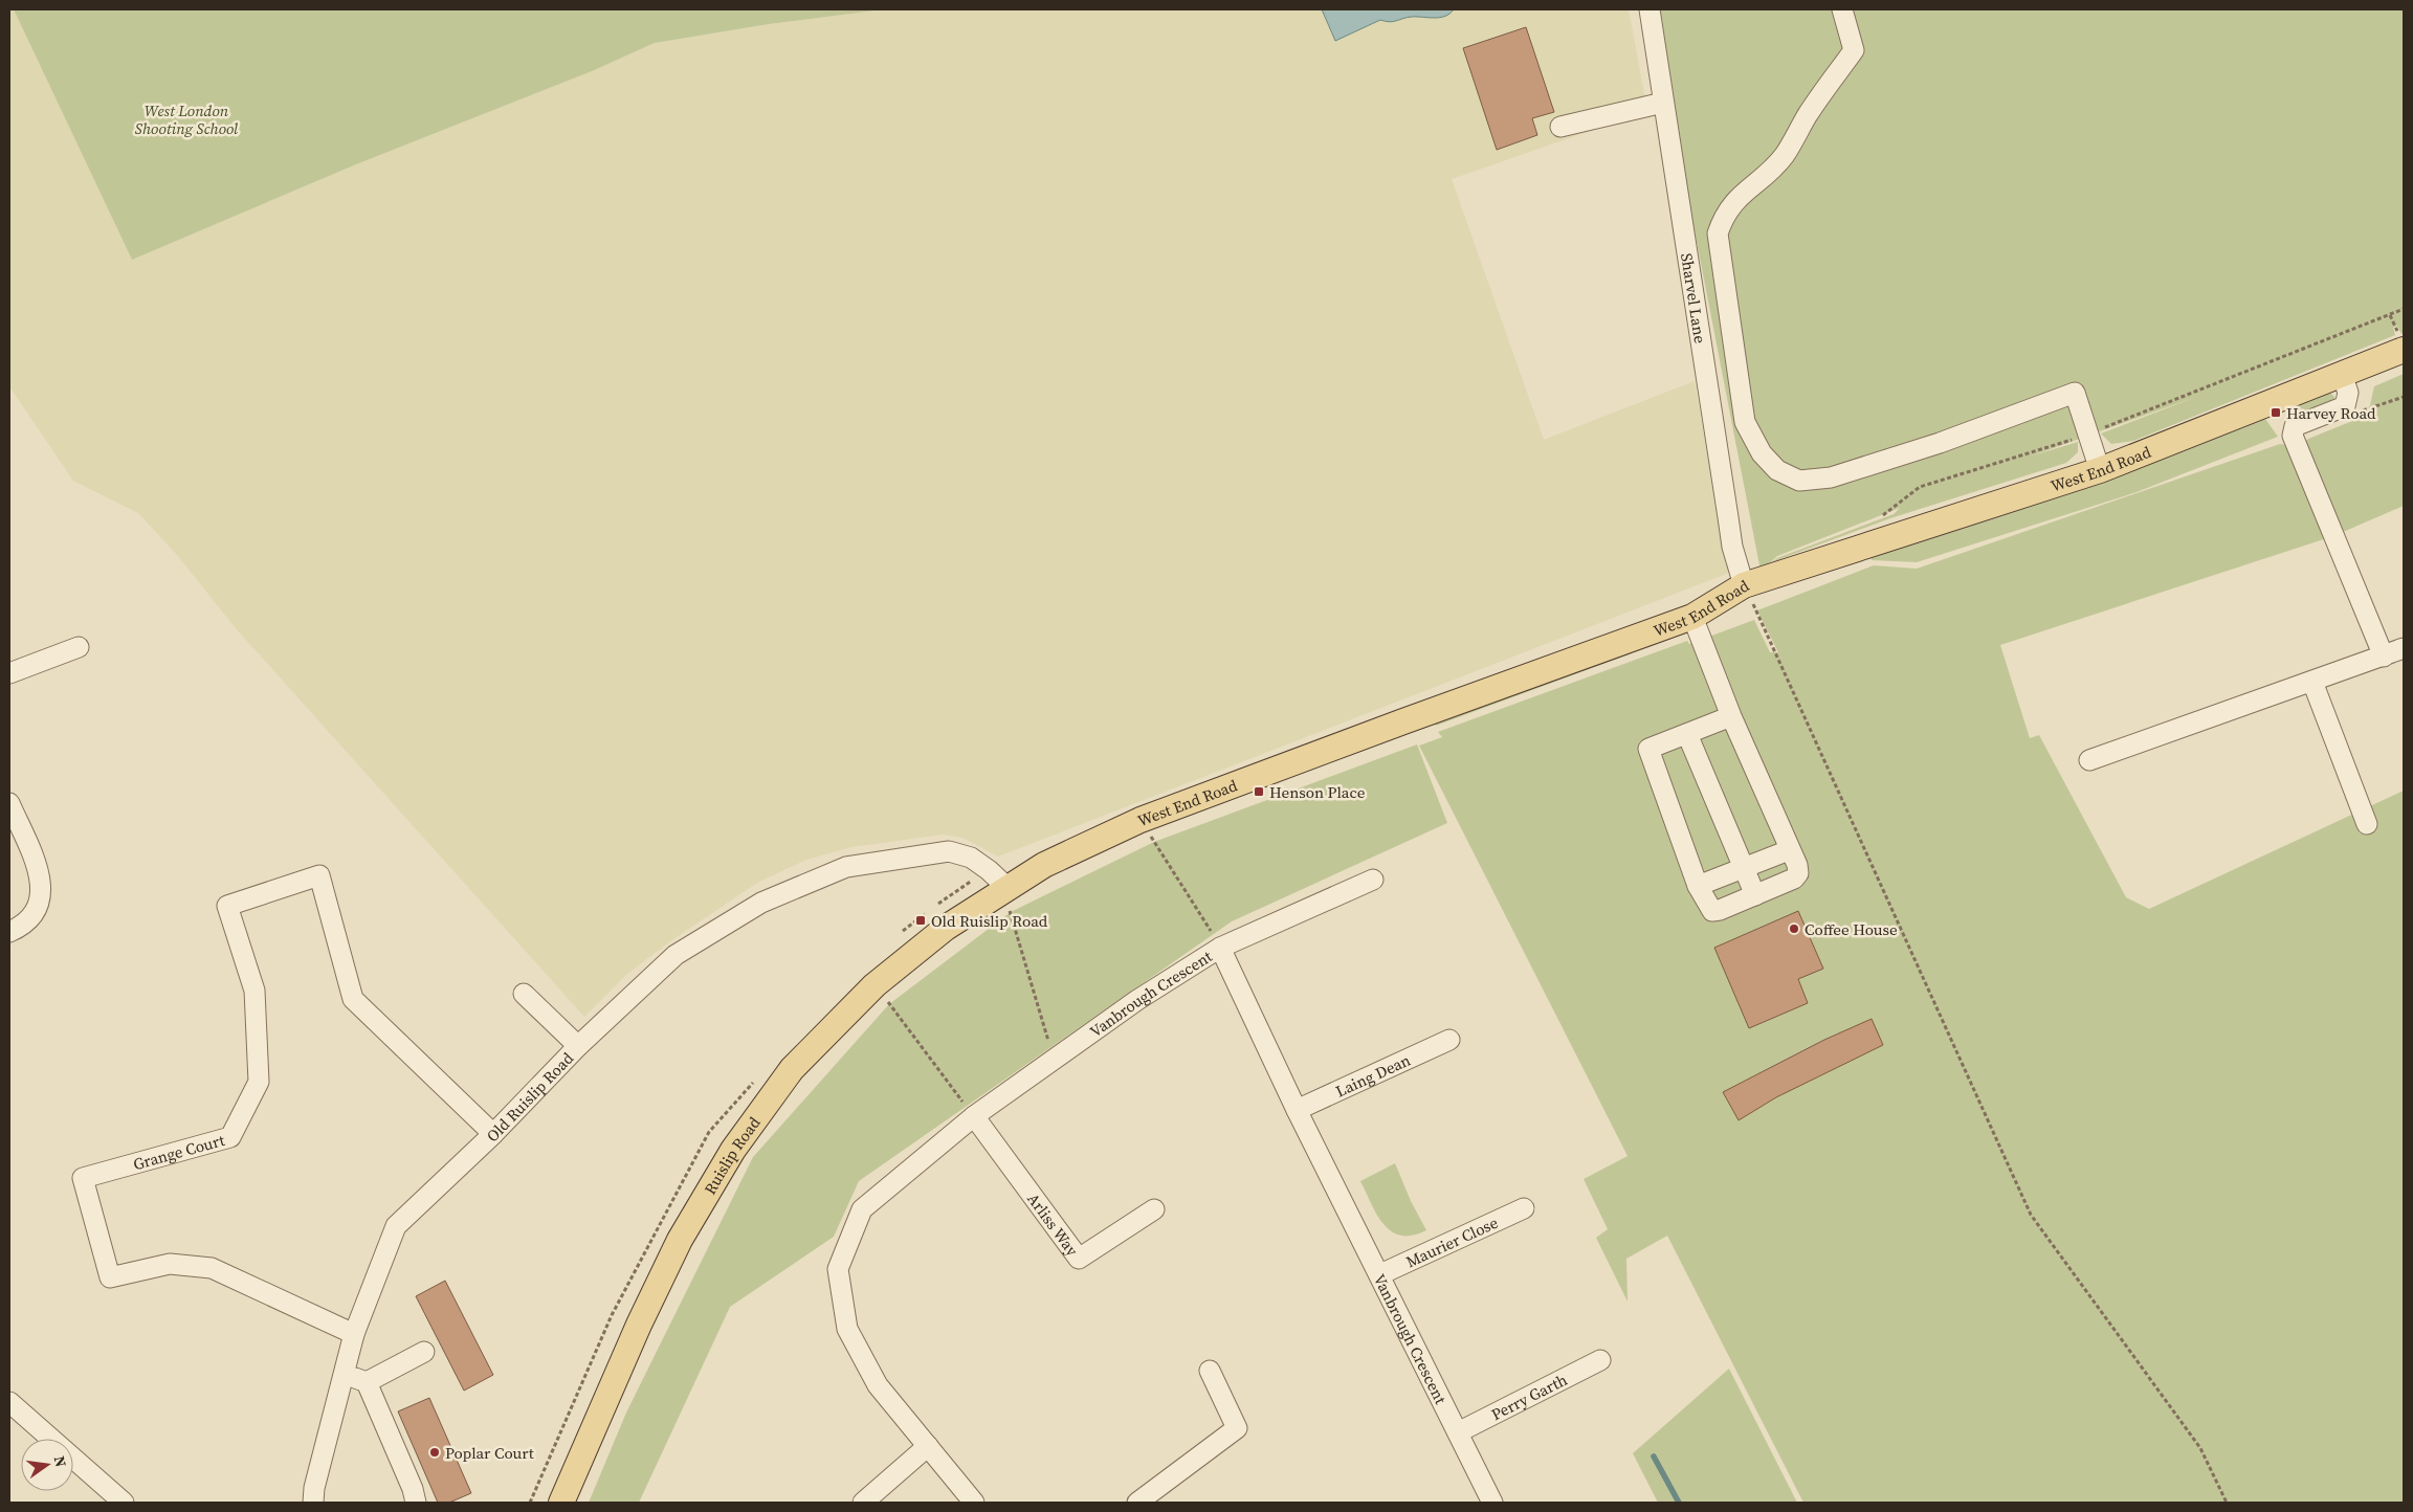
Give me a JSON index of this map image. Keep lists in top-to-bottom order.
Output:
{
  "streets": {
    "main road": ["West End Road", "Ruislip Road"],
    "street": [
      "Sharvel Lane",
      "Vanbrough Crescent",
      "Laing Dean",
      "Old Ruislip Road",
      "Grange Court",
      "Arliss Way",
      "Maurier Close",
      "Perry Garth"
    ]
  },
  "crossings": [
    ["Sharvel Lane", "West End Road"],
    ["West End Road", "Old Ruislip Road"],
    ["West End Road", "Ruislip Road"],
    ["Vanbrough Crescent", "Laing Dean"],
    ["Vanbrough Crescent", "Arliss Way"],
    ["Vanbrough Crescent", "Maurier Close"],
    ["Vanbrough Crescent", "Perry Garth"],
    ["Old Ruislip Road", "Grange Court"],
    ["Old Ruislip Road", "Ruislip Road"]
  ],
  "parks": ["West London Shooting School"],
  "places": {
    "transit": ["Harvey Road", "Henson Place", "Old Ruislip Road"],
    "other": ["Coffee House", "Poplar Court"]
  },
  "north": "right"
}
